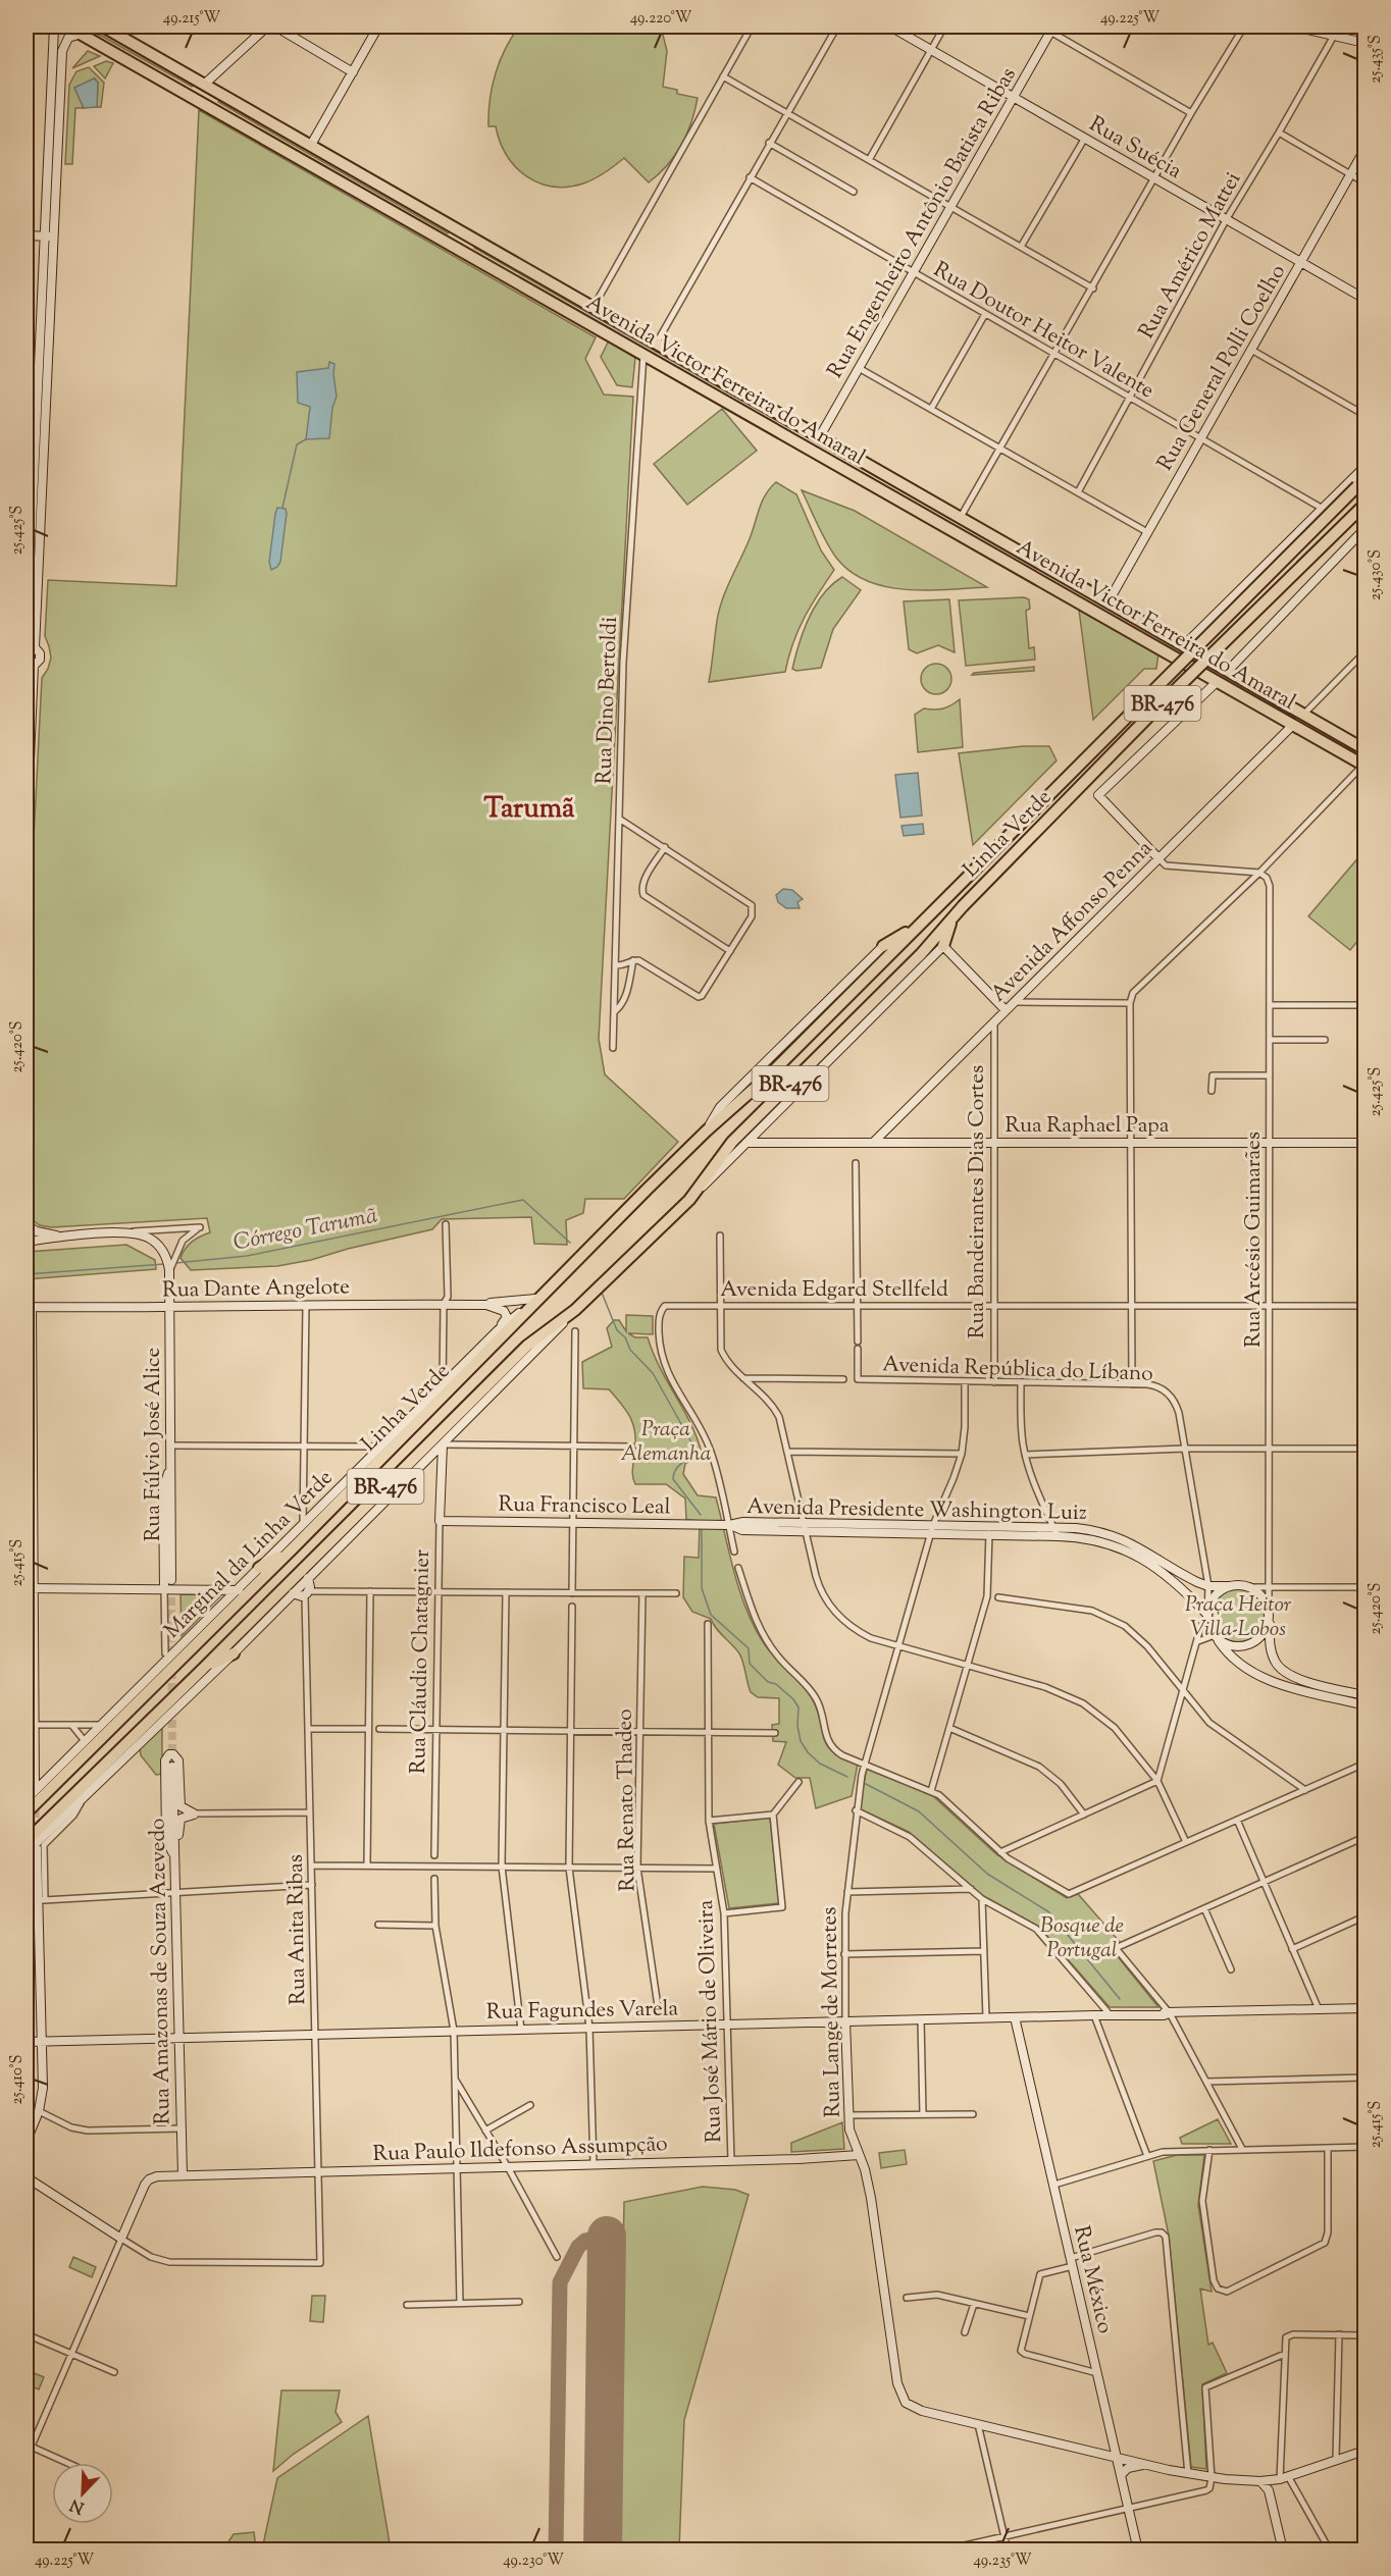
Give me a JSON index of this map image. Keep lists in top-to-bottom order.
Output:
{
  "streets": {
    "highway": ["Avenida Victor Ferreira do Amaral", "BR-476", "Linha Verde"],
    "main road": [
      "Rua Suécia",
      "Rua Engenheiro Antônio Batista Ribas",
      "Rua General Polli Coelho",
      "Avenida Affonso Penna",
      "Rua Raphael Papa",
      "Rua Dante Angelote",
      "Rua Fúlvio José Alice",
      "Rua Francisco Leal",
      "Avenida Presidente Washington Luiz",
      "Marginal da Linha Verde",
      "Rua Cláudio Chatagnier",
      "Rua Amazonas de Souza Azevedo",
      "Rua Fagundes Varela",
      "Rua Lange de Morretes",
      "Rua Paulo Ildefonso Assumpção",
      "Rua México"
    ],
    "street": [
      "Rua Américo Mattei",
      "Rua Doutor Heitor Valente",
      "Rua Dino Bertoldi",
      "Rua Bandeirantes Dias Cortes",
      "Rua Arcésio Guimarães",
      "Avenida Edgard Stellfeld",
      "Avenida República do Líbano",
      "Rua Renato Thadeo",
      "Rua Anita Ribas",
      "Rua José Mário de Oliveira"
    ]
  },
  "crossings": [
    ["Rua Suécia", "Rua Engenheiro Antônio Batista Ribas"],
    ["Rua Suécia", "Rua Américo Mattei"],
    ["Rua Suécia", "Rua General Polli Coelho"],
    ["Rua Engenheiro Antônio Batista Ribas", "Rua Doutor Heitor Valente"],
    ["Rua Engenheiro Antônio Batista Ribas", "Avenida Victor Ferreira do Amaral"],
    ["Rua Américo Mattei", "Rua Doutor Heitor Valente"],
    ["Rua Doutor Heitor Valente", "Rua General Polli Coelho"],
    ["Rua General Polli Coelho", "Avenida Victor Ferreira do Amaral"],
    ["Avenida Victor Ferreira do Amaral", "Rua Dino Bertoldi"],
    ["Avenida Victor Ferreira do Amaral", "Avenida Affonso Penna"],
    ["Linha Verde", "Rua Raphael Papa"],
    ["Linha Verde", "Marginal da Linha Verde"],
    ["Avenida Affonso Penna", "Rua Raphael Papa"],
    ["Avenida Affonso Penna", "Rua Bandeirantes Dias Cortes"],
    ["Rua Raphael Papa", "Rua Bandeirantes Dias Cortes"],
    ["Rua Raphael Papa", "Rua Arcésio Guimarães"],
    ["Rua Bandeirantes Dias Cortes", "Avenida Edgard Stellfeld"],
    ["Rua Bandeirantes Dias Cortes", "Avenida República do Líbano"],
    ["Rua Arcésio Guimarães", "Avenida Edgard Stellfeld"],
    ["Rua Arcésio Guimarães", "Avenida República do Líbano"],
    ["Rua Arcésio Guimarães", "Avenida Presidente Washington Luiz"],
    ["Rua Dante Angelote", "Rua Fúlvio José Alice"],
    ["Rua Dante Angelote", "Marginal da Linha Verde"],
    ["Avenida Edgard Stellfeld", "Avenida República do Líbano"],
    ["Avenida Edgard Stellfeld", "Rua Francisco Leal"],
    ["Avenida Edgard Stellfeld", "Avenida Presidente Washington Luiz"],
    ["Avenida República do Líbano", "Avenida Presidente Washington Luiz"],
    ["Avenida República do Líbano", "Rua Lange de Morretes"],
    ["Rua Francisco Leal", "Avenida Presidente Washington Luiz"],
    ["Rua Francisco Leal", "Rua Cláudio Chatagnier"],
    ["Avenida Presidente Washington Luiz", "Rua Lange de Morretes"],
    ["Rua Anita Ribas", "Rua Fagundes Varela"],
    ["Rua Anita Ribas", "Rua Paulo Ildefonso Assumpção"],
    ["Rua Amazonas de Souza Azevedo", "Rua Fagundes Varela"],
    ["Rua Amazonas de Souza Azevedo", "Rua Paulo Ildefonso Assumpção"],
    ["Rua Fagundes Varela", "Rua Lange de Morretes"],
    ["Rua Fagundes Varela", "Rua José Mário de Oliveira"],
    ["Rua Fagundes Varela", "Rua México"],
    ["Rua Lange de Morretes", "Rua Paulo Ildefonso Assumpção"],
    ["Rua José Mário de Oliveira", "Rua Paulo Ildefonso Assumpção"]
  ],
  "districts": ["Tarumã"],
  "water": ["Córrego Tarumã"],
  "parks": ["Praça Alemanha", "Praça Heitor Villa-Lobos", "Bosque de Portugal"],
  "north": "bottom left",
  "coordinates": [
    "49.215°W",
    "49.220°W",
    "49.225°W",
    "25.435°S",
    "25.425°S",
    "25.430°S",
    "25.420°S",
    "25.415°S",
    "25.410°S",
    "49.230°W",
    "49.235°W"
  ]
}
